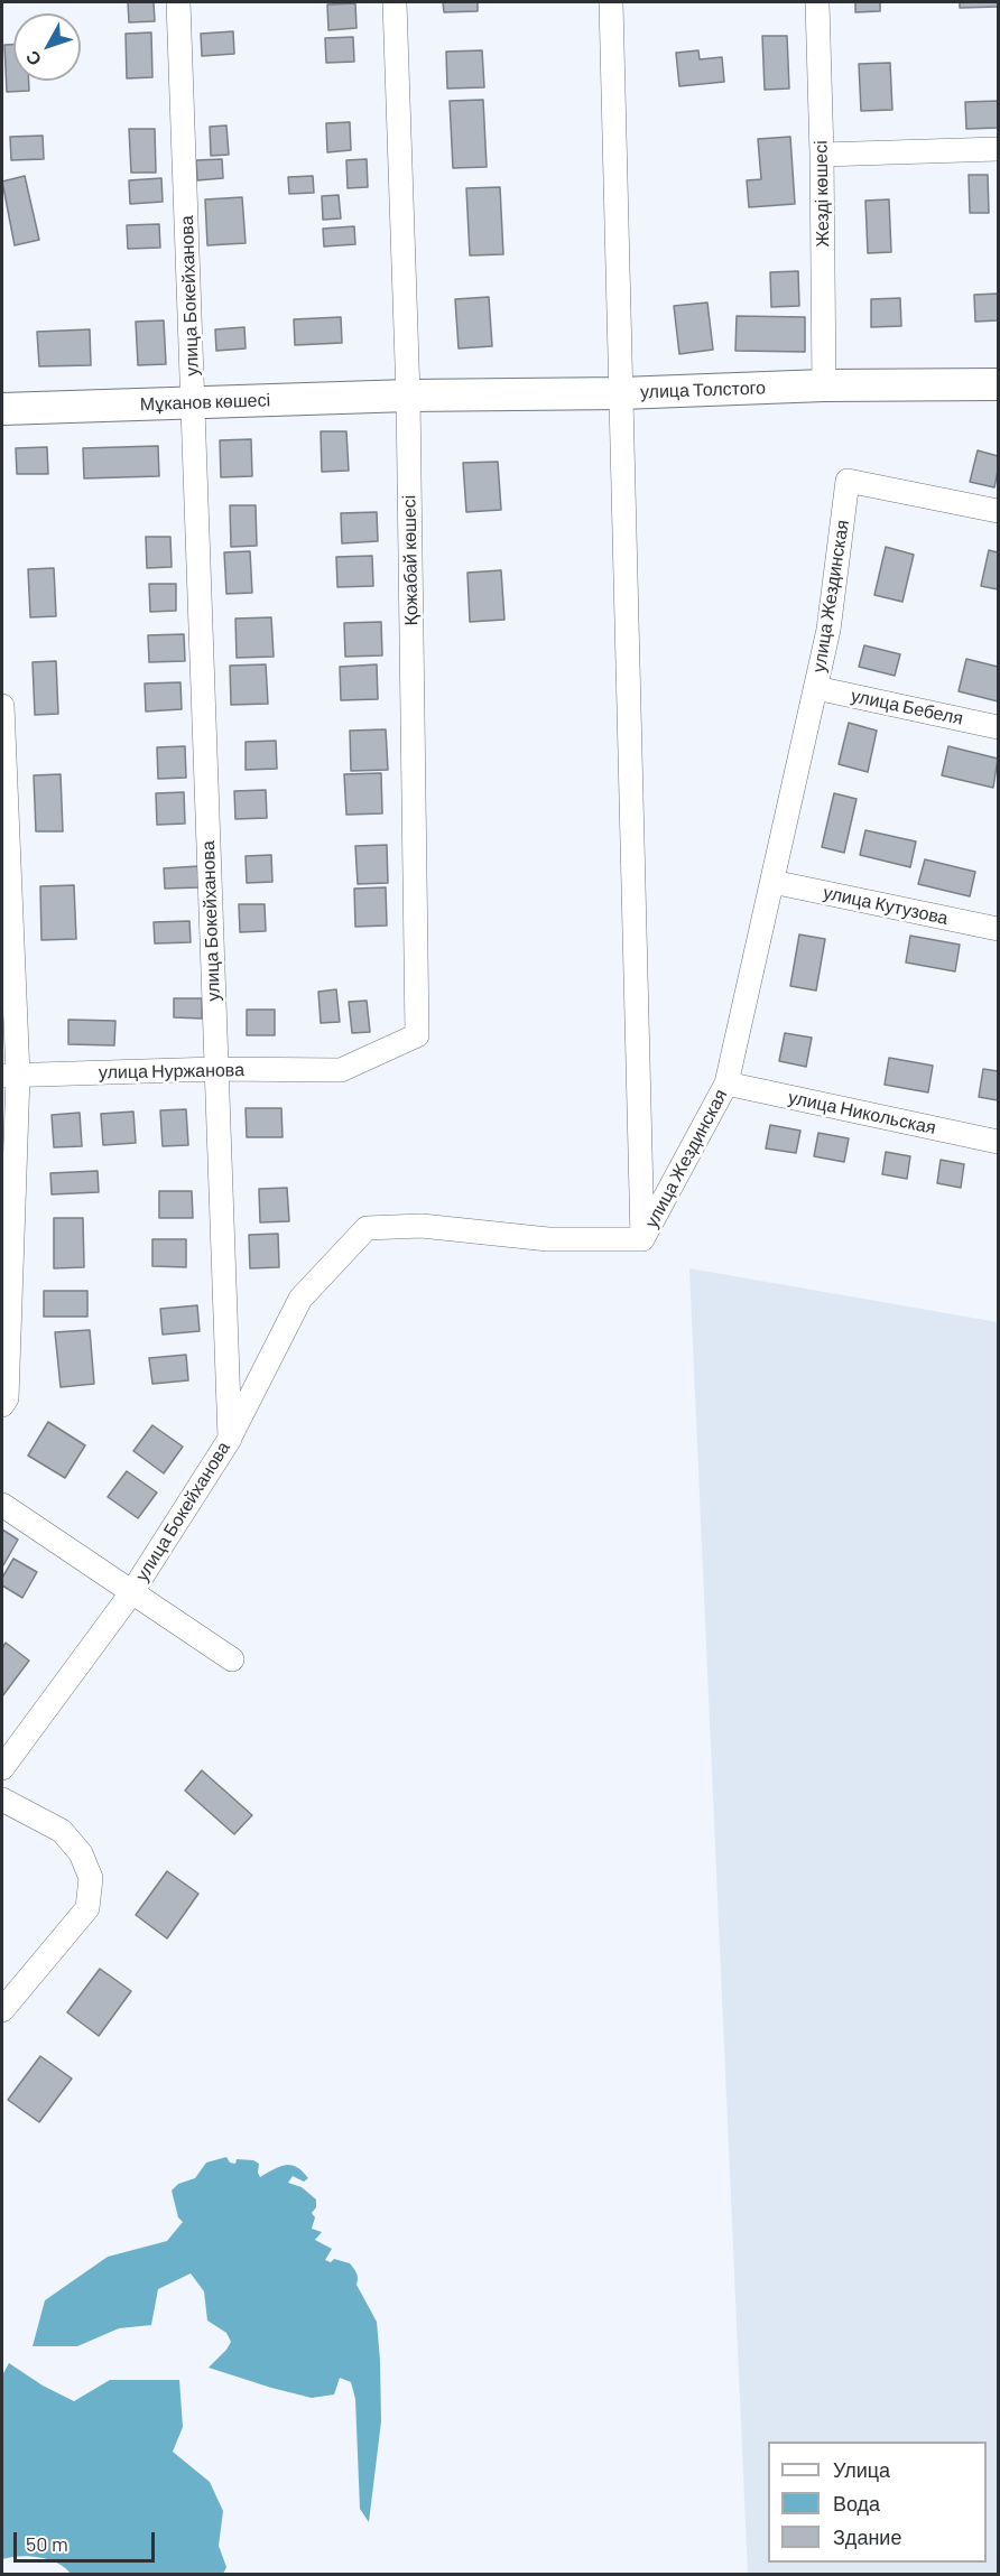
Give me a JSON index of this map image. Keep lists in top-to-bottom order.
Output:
{
  "streets": {
    "street": [
      "Жезді көшесі",
      "улица Бокейханова",
      "улица Толстого",
      "Мұканов көшесі",
      "Қожабай көшесі",
      "улица Жездинская",
      "улица Бебеля",
      "улица Кутузова",
      "улица Нуржанова",
      "улица Никольская"
    ]
  },
  "crossings": [
    ["Жезді көшесі", "улица Толстого"],
    ["улица Бокейханова", "Мұканов көшесі"],
    ["улица Бокейханова", "улица Жездинская"],
    ["улица Бокейханова", "улица Нуржанова"],
    ["улица Толстого", "Мұканов көшесі"],
    ["улица Толстого", "Қожабай көшесі"],
    ["Мұканов көшесі", "Қожабай көшесі"],
    ["Қожабай көшесі", "улица Нуржанова"],
    ["улица Жездинская", "улица Бебеля"],
    ["улица Жездинская", "улица Кутузова"],
    ["улица Жездинская", "улица Никольская"]
  ],
  "legend": ["Улица", "Вода", "Здание"],
  "scale_bar": "50 m",
  "north": "bottom left"
}
